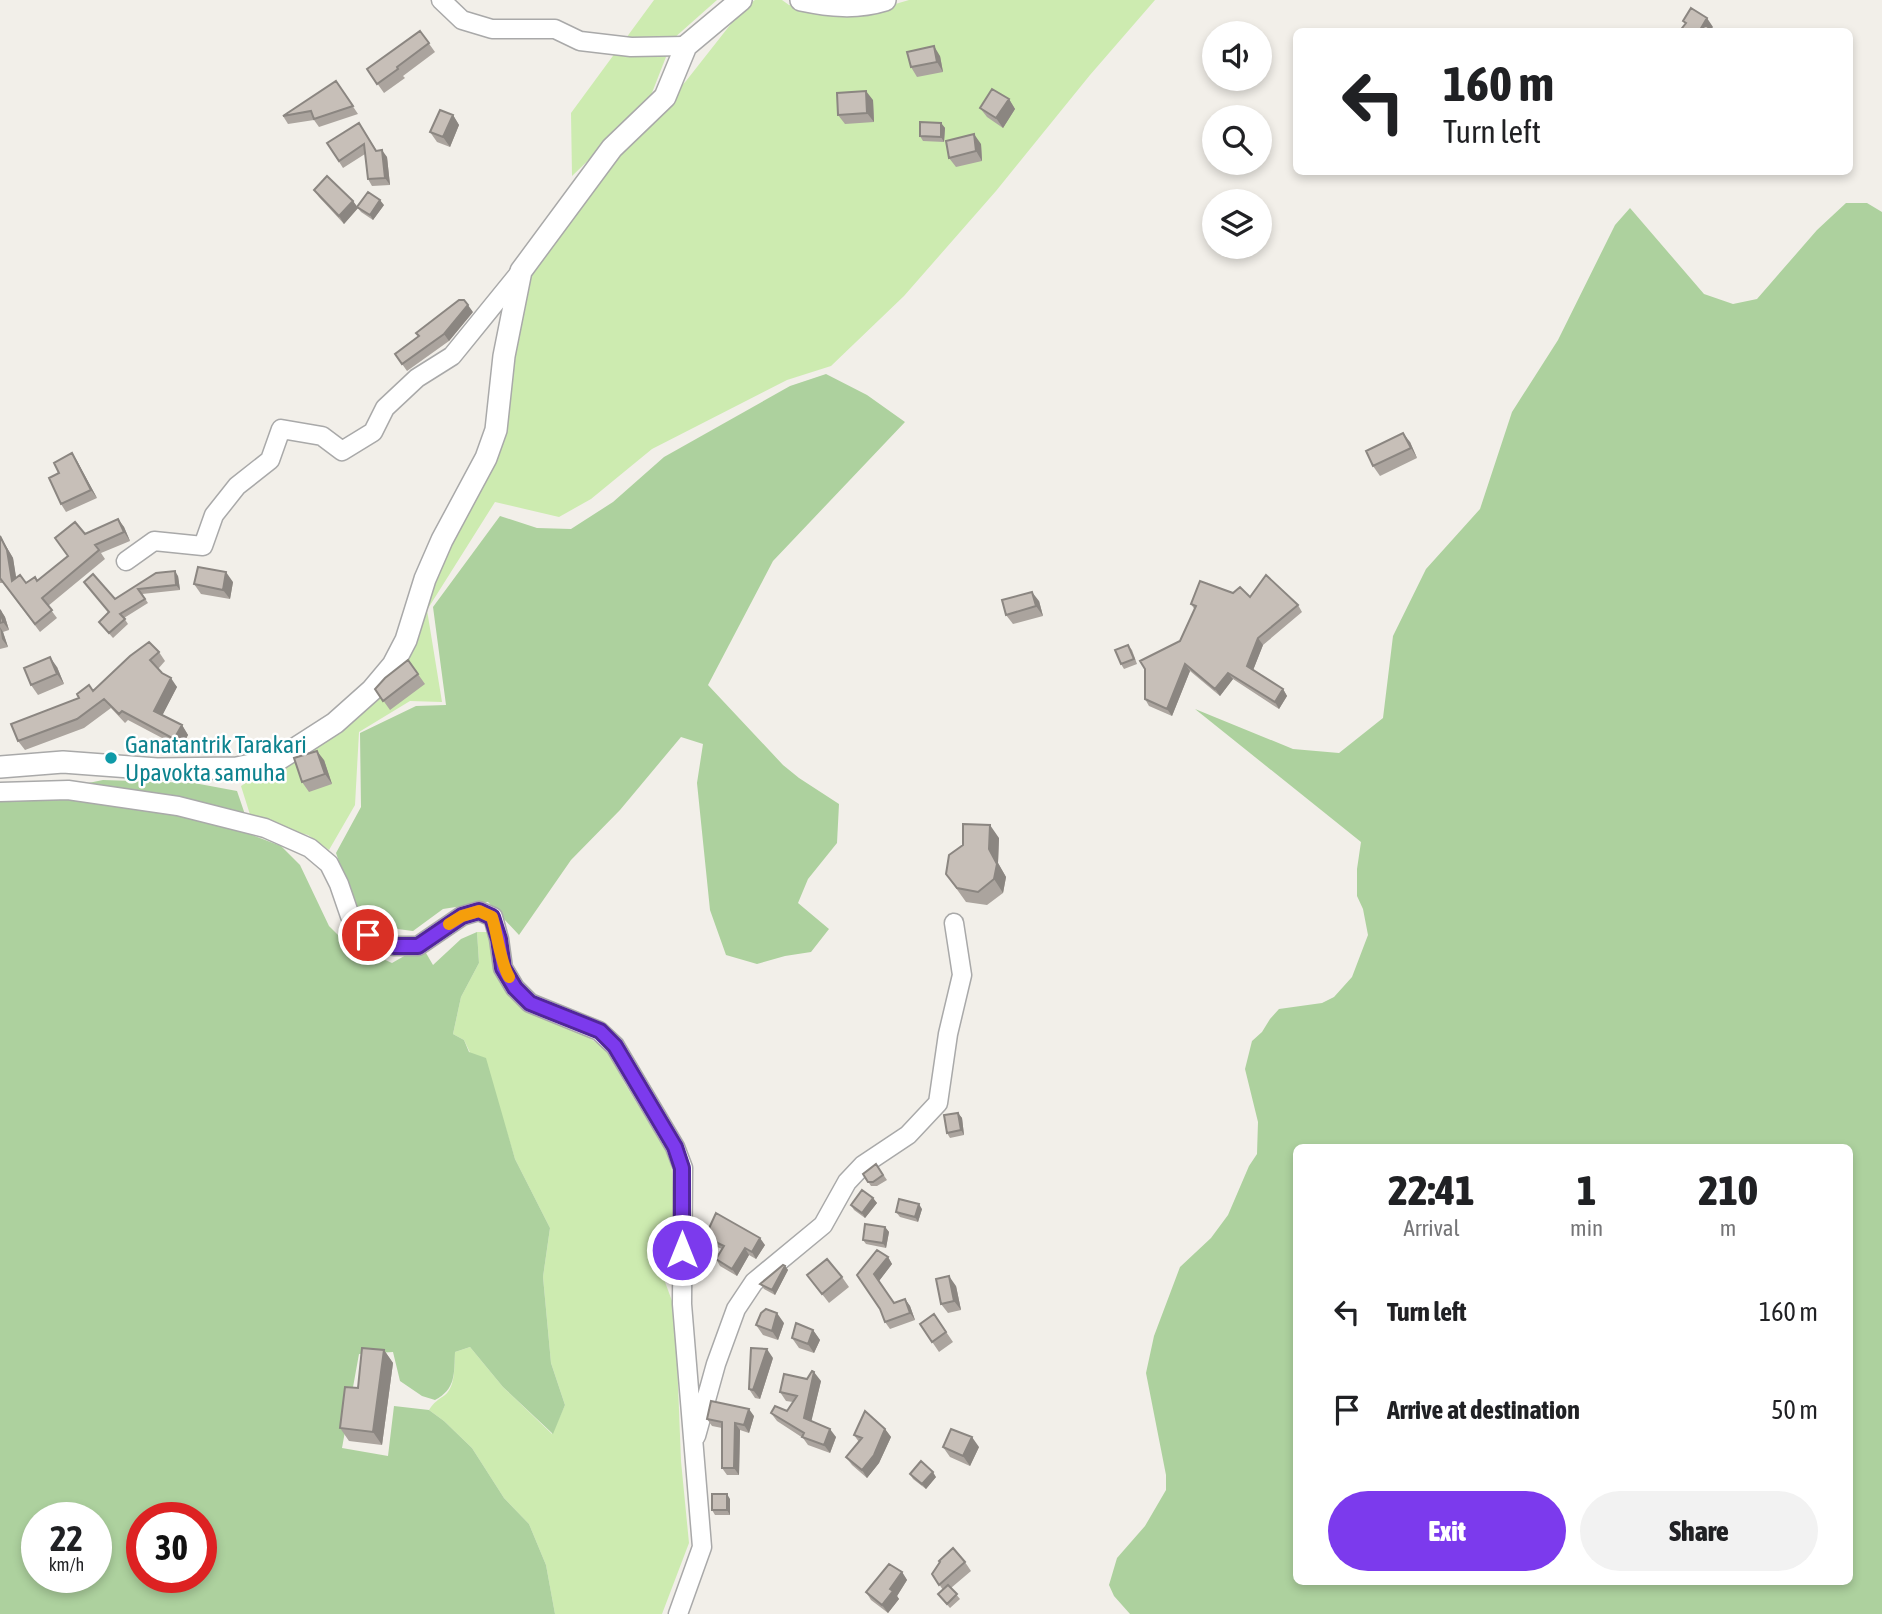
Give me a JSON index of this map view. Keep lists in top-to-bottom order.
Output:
{
  "places": ["Ganatantrik Tarakari Upavokta samuha"],
  "page": {
    "turn": ["160 m", "Turn left"],
    "eta": [
      "22:41",
      "Arrival",
      "1",
      "min",
      "210",
      "m"
    ],
    "list": [
      {
        "name": "Turn left",
        "value": "160 m"
      },
      {
        "name": "Arrive at destination",
        "value": "50 m"
      }
    ],
    "buttons": ["Exit", "Share"],
    "speed": "22 km/h",
    "limit": "30"
  }
}
